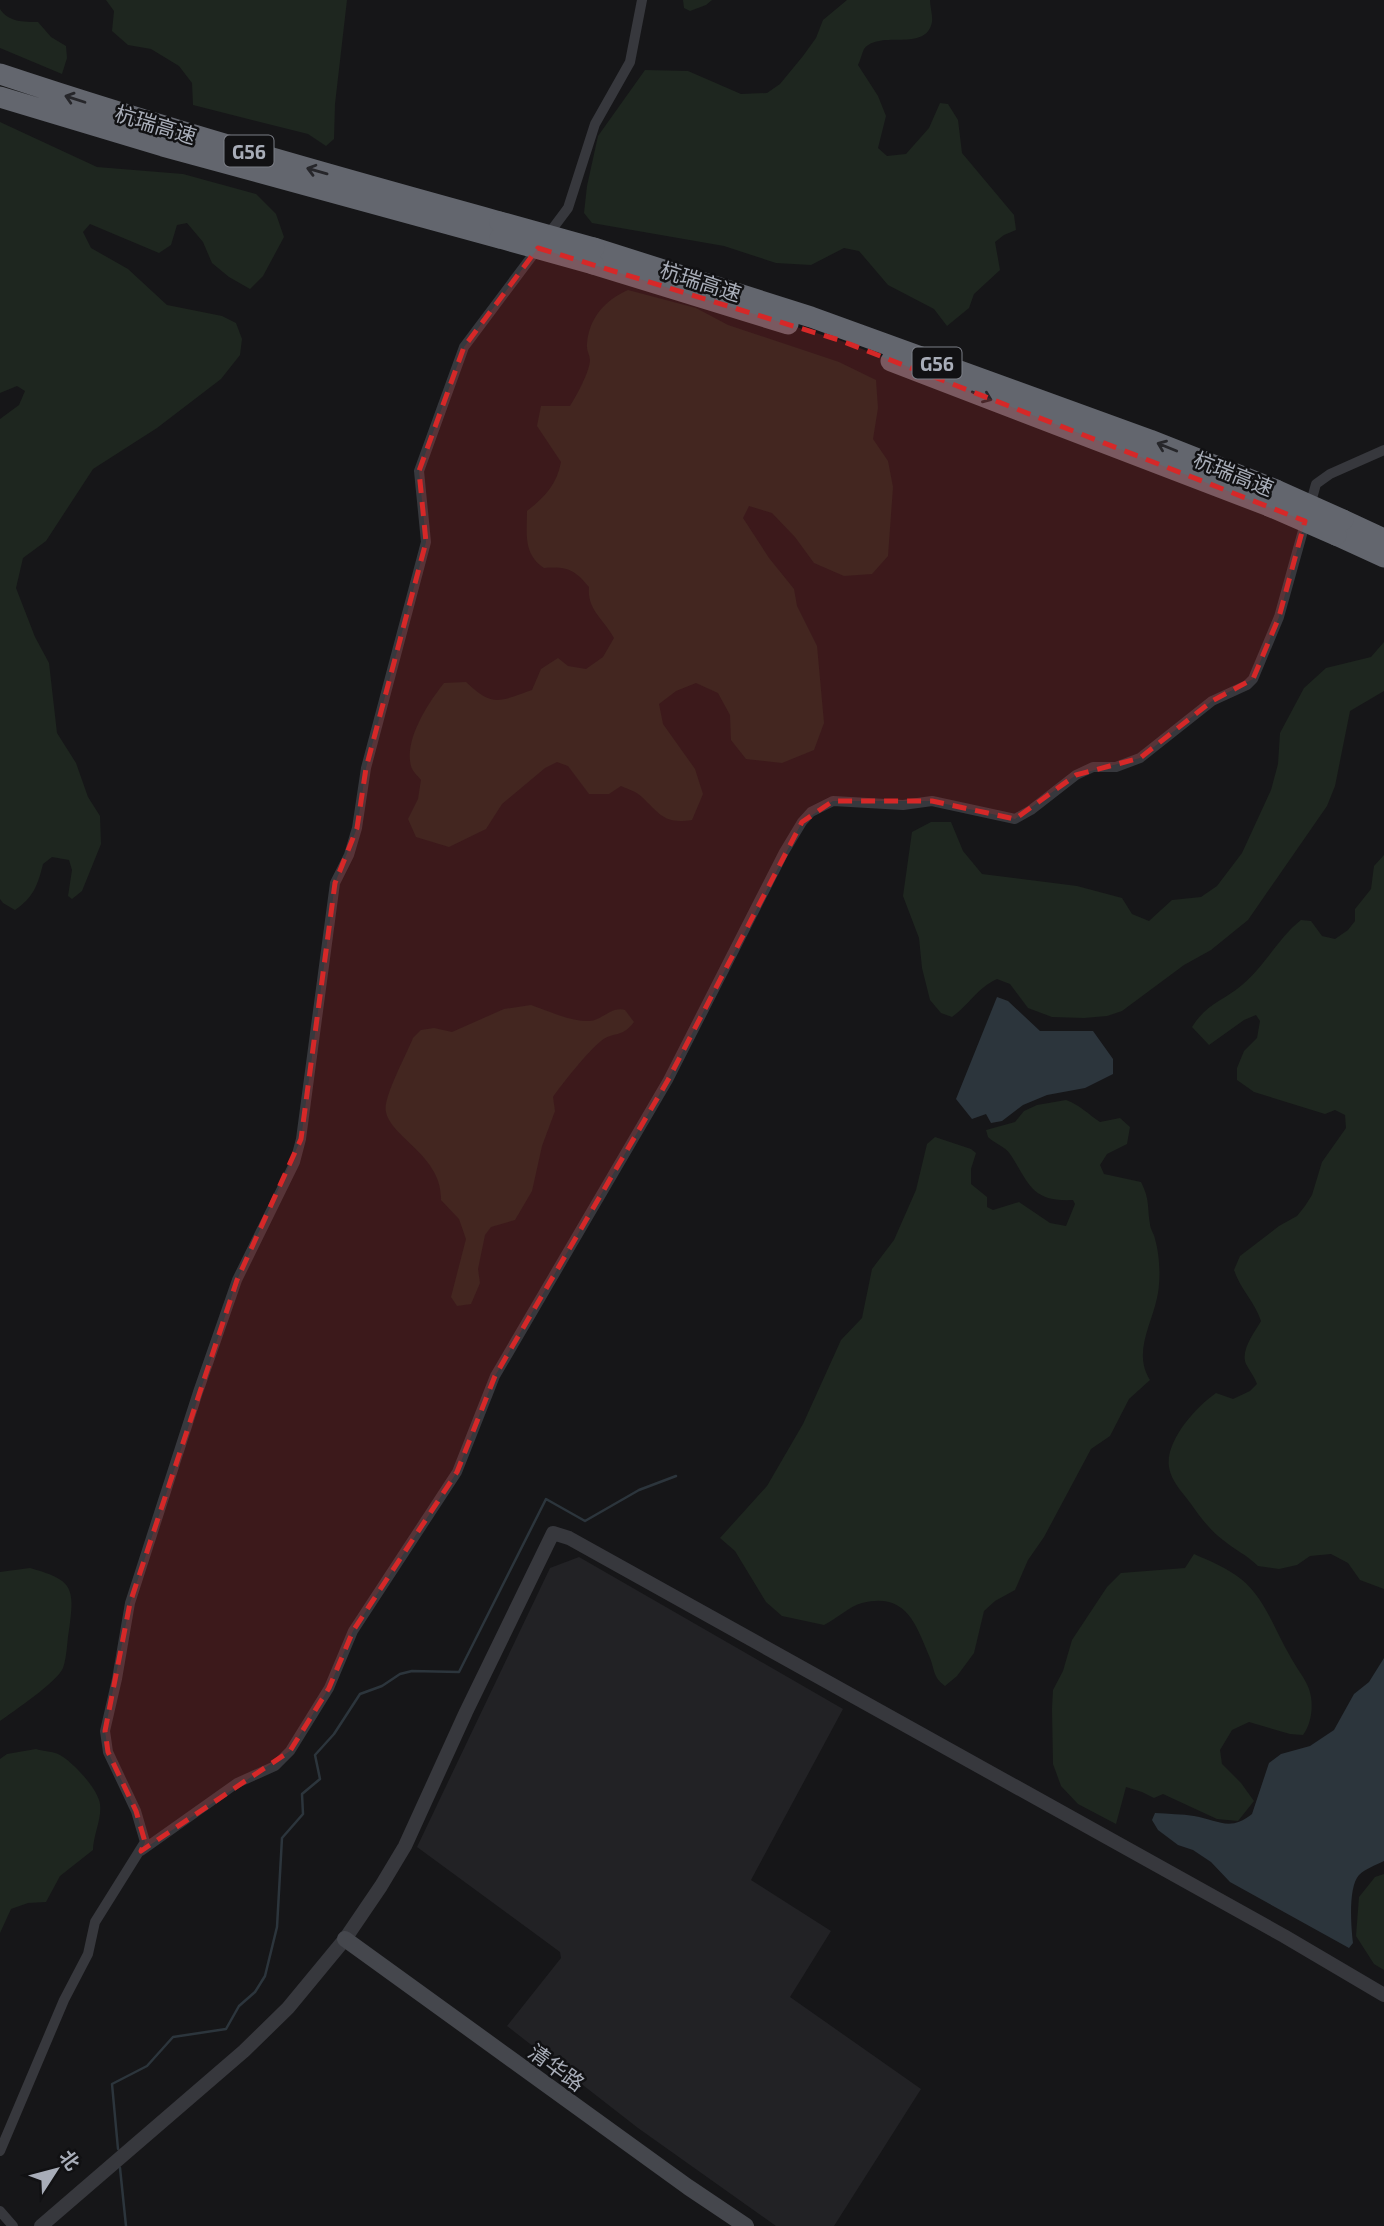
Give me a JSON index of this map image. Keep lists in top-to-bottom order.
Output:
{
  "streets": {
    "highway": ["杭瑞高速", "G56"],
    "main road": ["清华路"]
  },
  "north": "top right"
}
